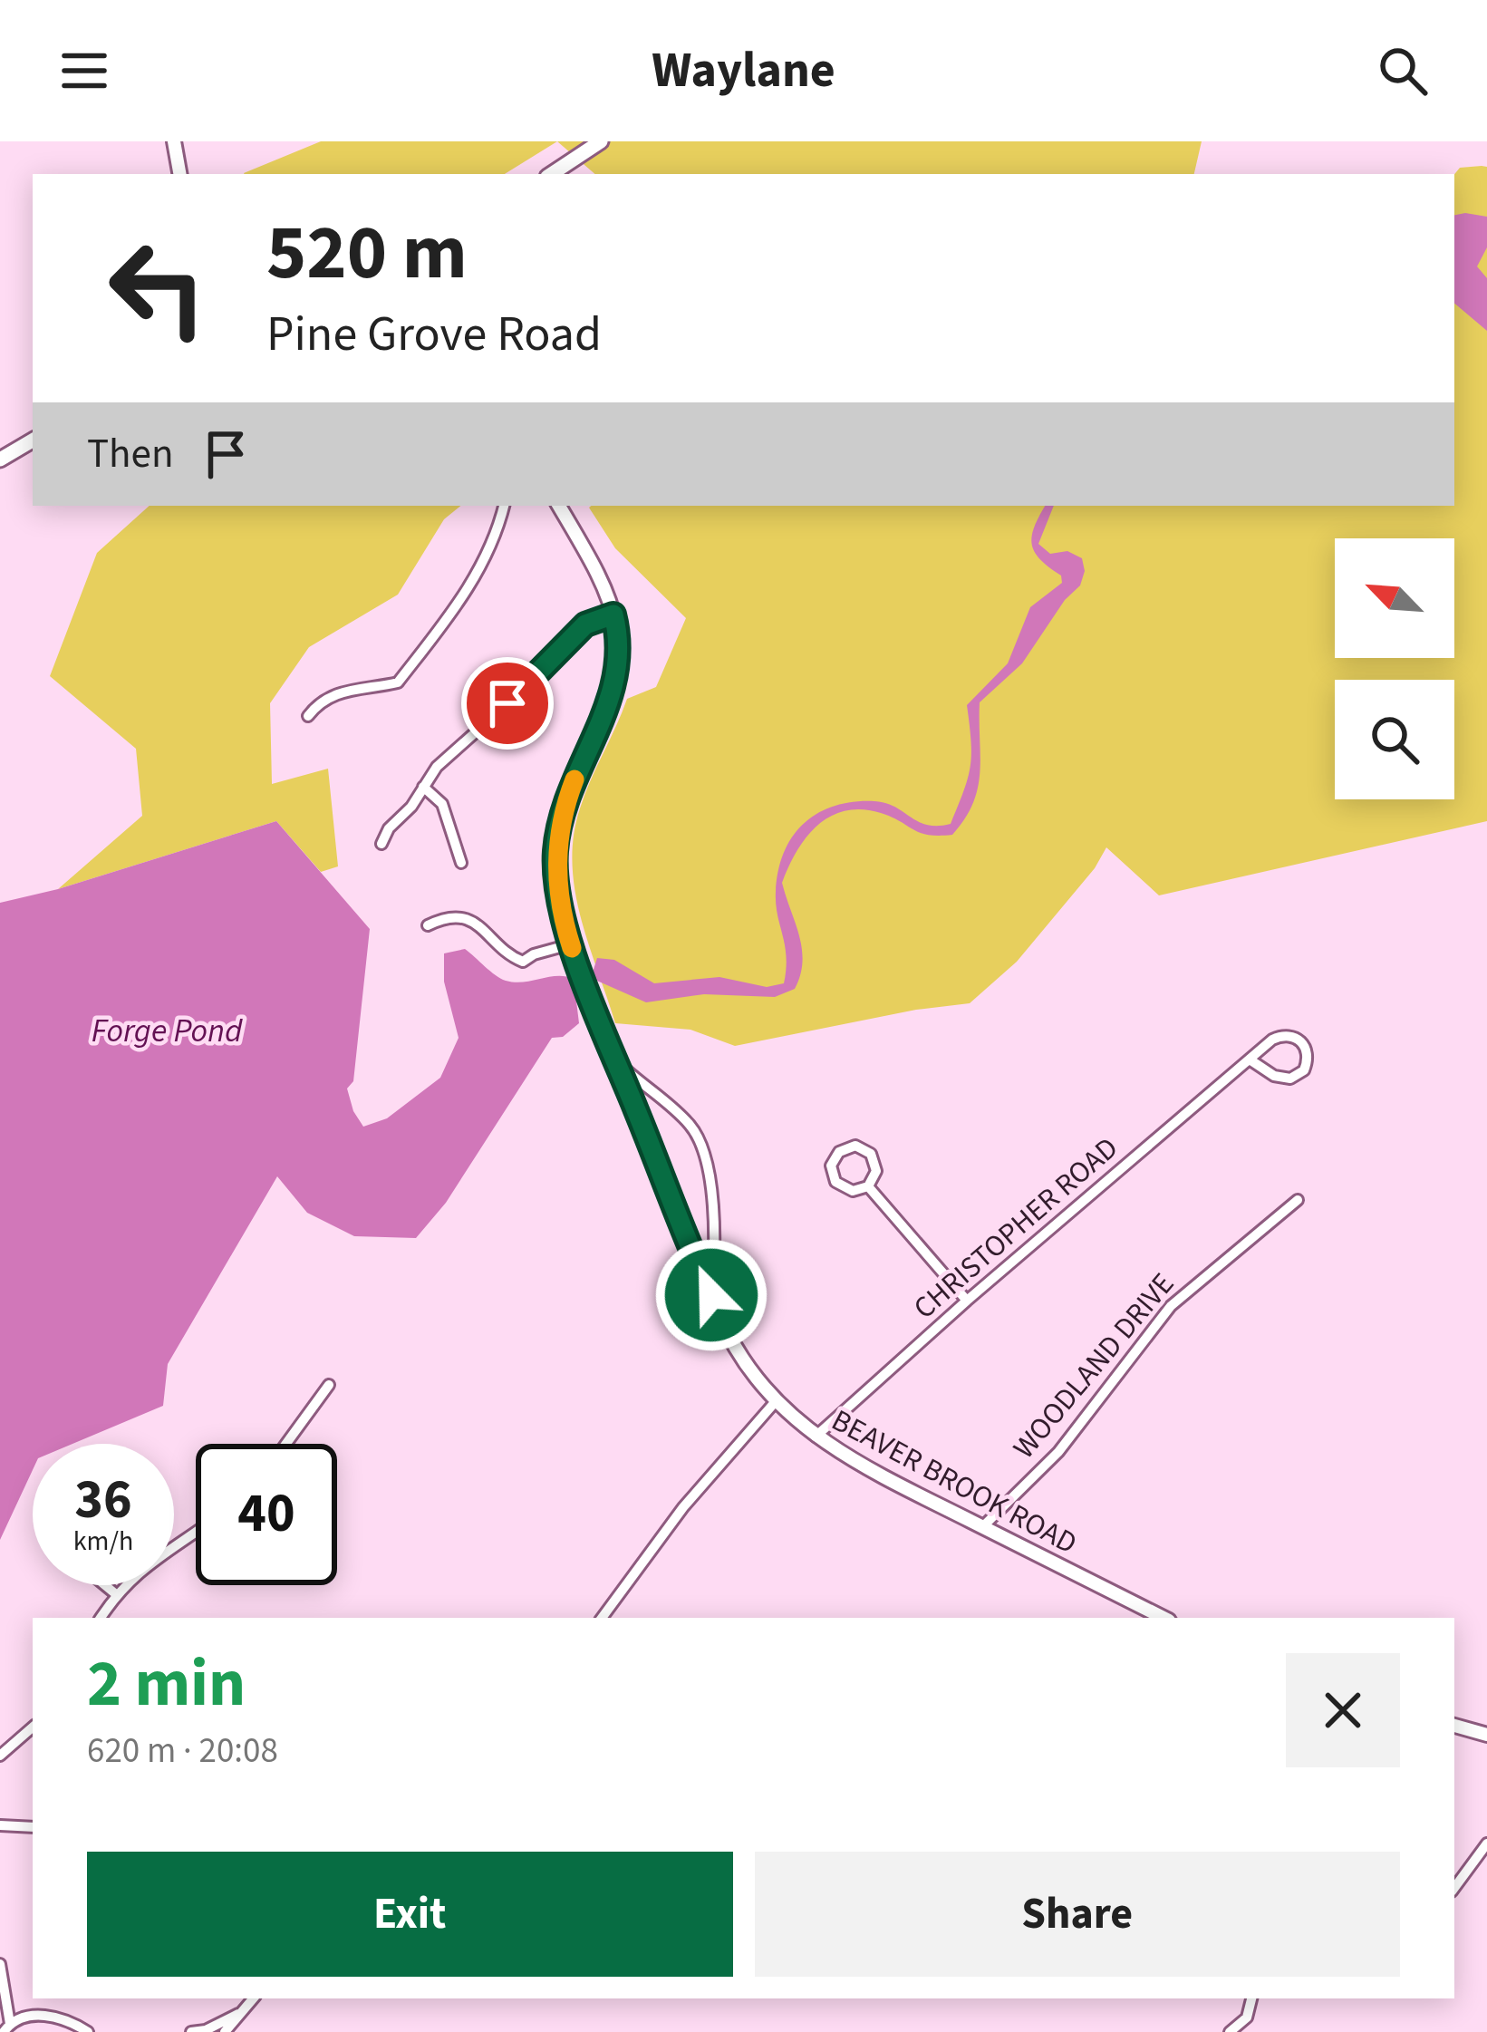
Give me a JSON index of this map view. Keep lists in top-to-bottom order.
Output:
{
  "streets": {
    "street": ["CHRISTOPHER ROAD", "WOODLAND DRIVE", "BEAVER BROOK ROAD"]
  },
  "crossings": [
    ["CHRISTOPHER ROAD", "BEAVER BROOK ROAD"],
    ["WOODLAND DRIVE", "BEAVER BROOK ROAD"]
  ],
  "water": ["Forge Pond"],
  "north": "top left",
  "page": {
    "header": "Waylane",
    "turn": ["520 m", "Pine Grove Road"],
    "then": "Then",
    "speed": "36 km/h",
    "limit": "40",
    "heading": ["2 min", "620 m · 20:08"],
    "buttons": ["Exit", "Share"]
  }
}
